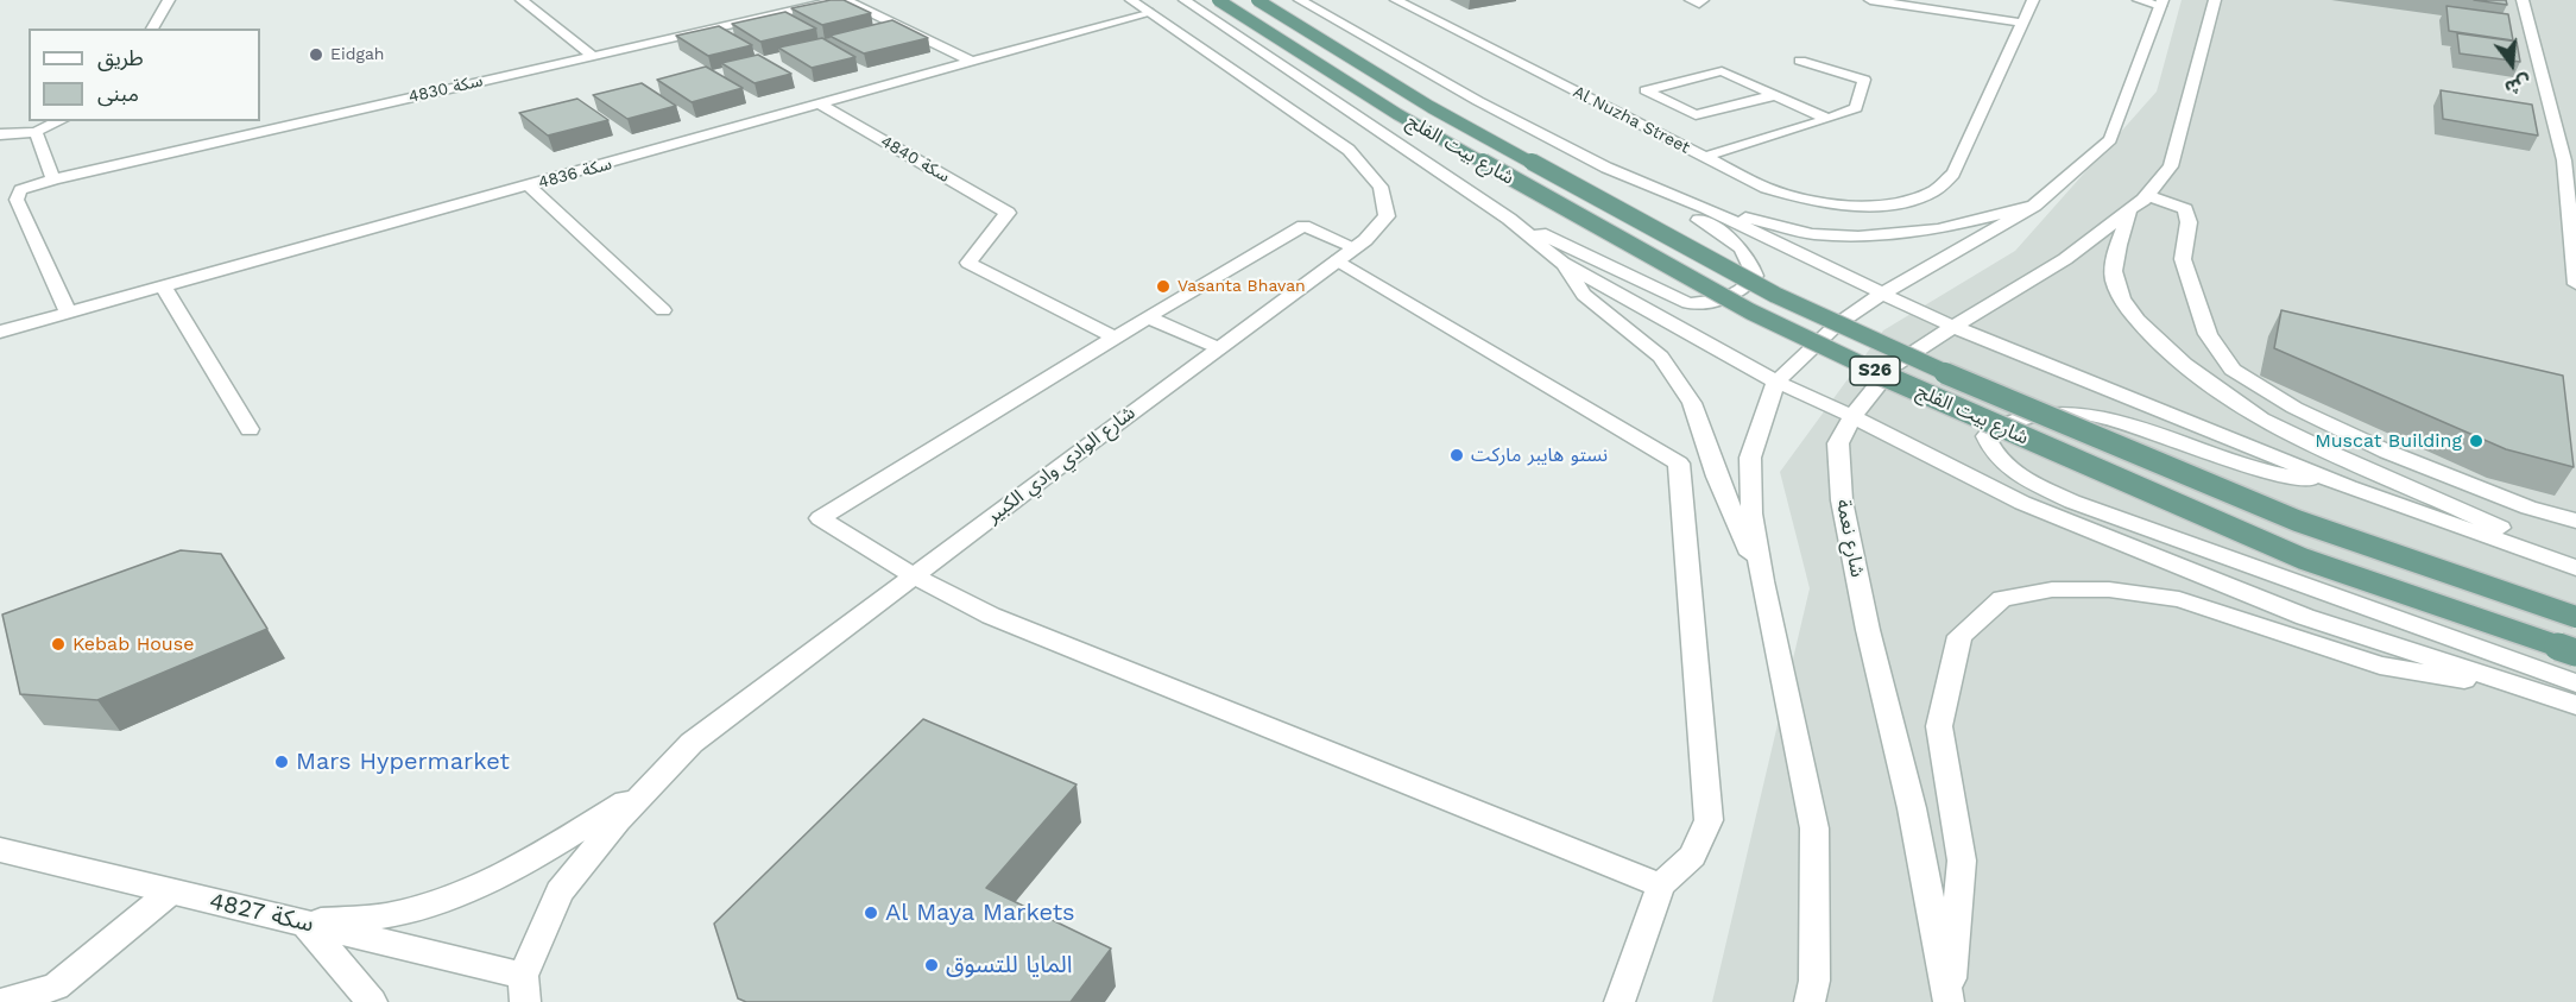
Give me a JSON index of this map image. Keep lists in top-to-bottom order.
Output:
{
  "streets": {
    "main road": ["شارع بيت الفلج", "S26"],
    "street": [
      "سكة 4830",
      "Al Nuzha Street",
      "سكة 4840",
      "سكة 4836",
      "شارع الوادي وادي الكبير",
      "شارع نعمة",
      "سكة 4827"
    ]
  },
  "crossings": [
    ["سكة 4830", "سكة 4836"],
    ["سكة 4840", "سكة 4836"],
    ["سكة 4836", "شارع الوادي وادي الكبير"],
    ["شارع الوادي وادي الكبير", "سكة 4827"]
  ],
  "places": [
    "Eidgah",
    "Vasanta Bhavan",
    "Muscat Building",
    "نستو هايبر ماركت",
    "Kebab House",
    "Mars Hypermarket",
    "Al Maya Markets",
    "المايا للتسوق"
  ],
  "legend": ["طريق", "مبنى"],
  "north": "bottom"
}
